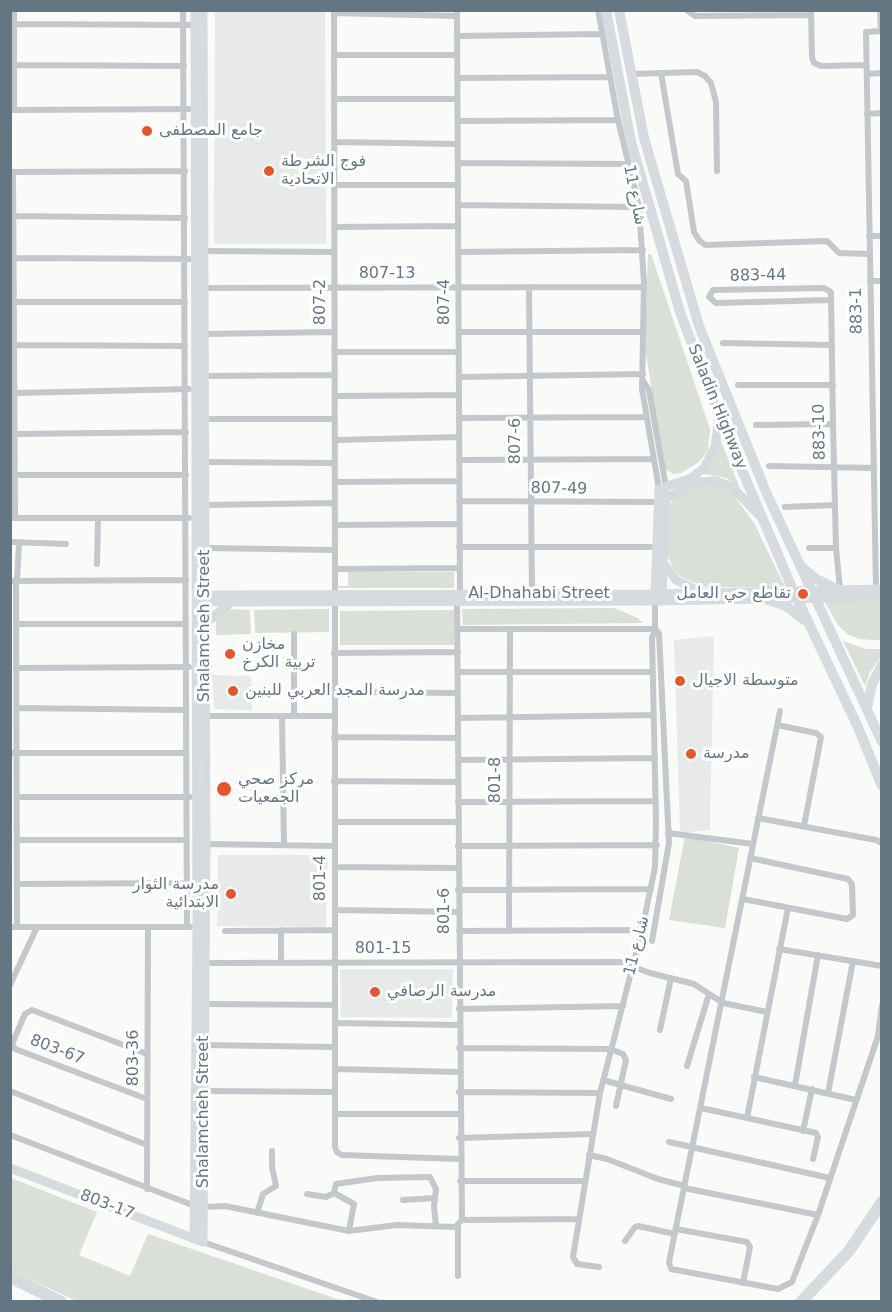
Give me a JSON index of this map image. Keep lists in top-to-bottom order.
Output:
{
  "streets": {
    "main road": ["Saladin Highway"],
    "street": [
      "شارع 11",
      "807-13",
      "883-44",
      "807-2",
      "807-4",
      "883-1",
      "883-10",
      "807-6",
      "807-49",
      "Al-Dhahabi Street",
      "Shalamcheh Street",
      "801-8",
      "801-4",
      "801-6",
      "801-15",
      "803-67",
      "803-36",
      "803-17"
    ]
  },
  "crossings": [
    ["شارع 11", "807-13"],
    ["شارع 11", "807-49"],
    ["شارع 11", "Al-Dhahabi Street"],
    ["شارع 11", "801-15"],
    ["807-13", "807-2"],
    ["807-13", "807-4"],
    ["807-13", "807-6"],
    ["807-13", "Shalamcheh Street"],
    ["883-44", "883-10"],
    ["807-2", "Al-Dhahabi Street"],
    ["807-2", "801-4"],
    ["807-4", "807-49"],
    ["807-4", "Al-Dhahabi Street"],
    ["807-4", "801-6"],
    ["883-1", "Al-Dhahabi Street"],
    ["Saladin Highway", "Al-Dhahabi Street"],
    ["883-10", "Al-Dhahabi Street"],
    ["807-6", "807-49"],
    ["807-6", "Al-Dhahabi Street"],
    ["Al-Dhahabi Street", "Shalamcheh Street"],
    ["Al-Dhahabi Street", "801-4"],
    ["Al-Dhahabi Street", "801-6"],
    ["Shalamcheh Street", "801-15"],
    ["Shalamcheh Street", "803-17"],
    ["801-4", "801-6"],
    ["801-4", "801-15"],
    ["801-6", "801-15"],
    ["803-67", "803-36"]
  ],
  "places": [
    "جامع المصطفى",
    "فوج الشرطة الاتحادية",
    "تقاطع حي العامل",
    "مخازن تربية الكرخ",
    "متوسطة الاجيال",
    "مدرسة المجد العربي للبنين",
    "مدرسة",
    "مركز صحي الجمعيات",
    "مدرسة الثوار الابتدائية",
    "مدرسة الرصافي"
  ]
}
